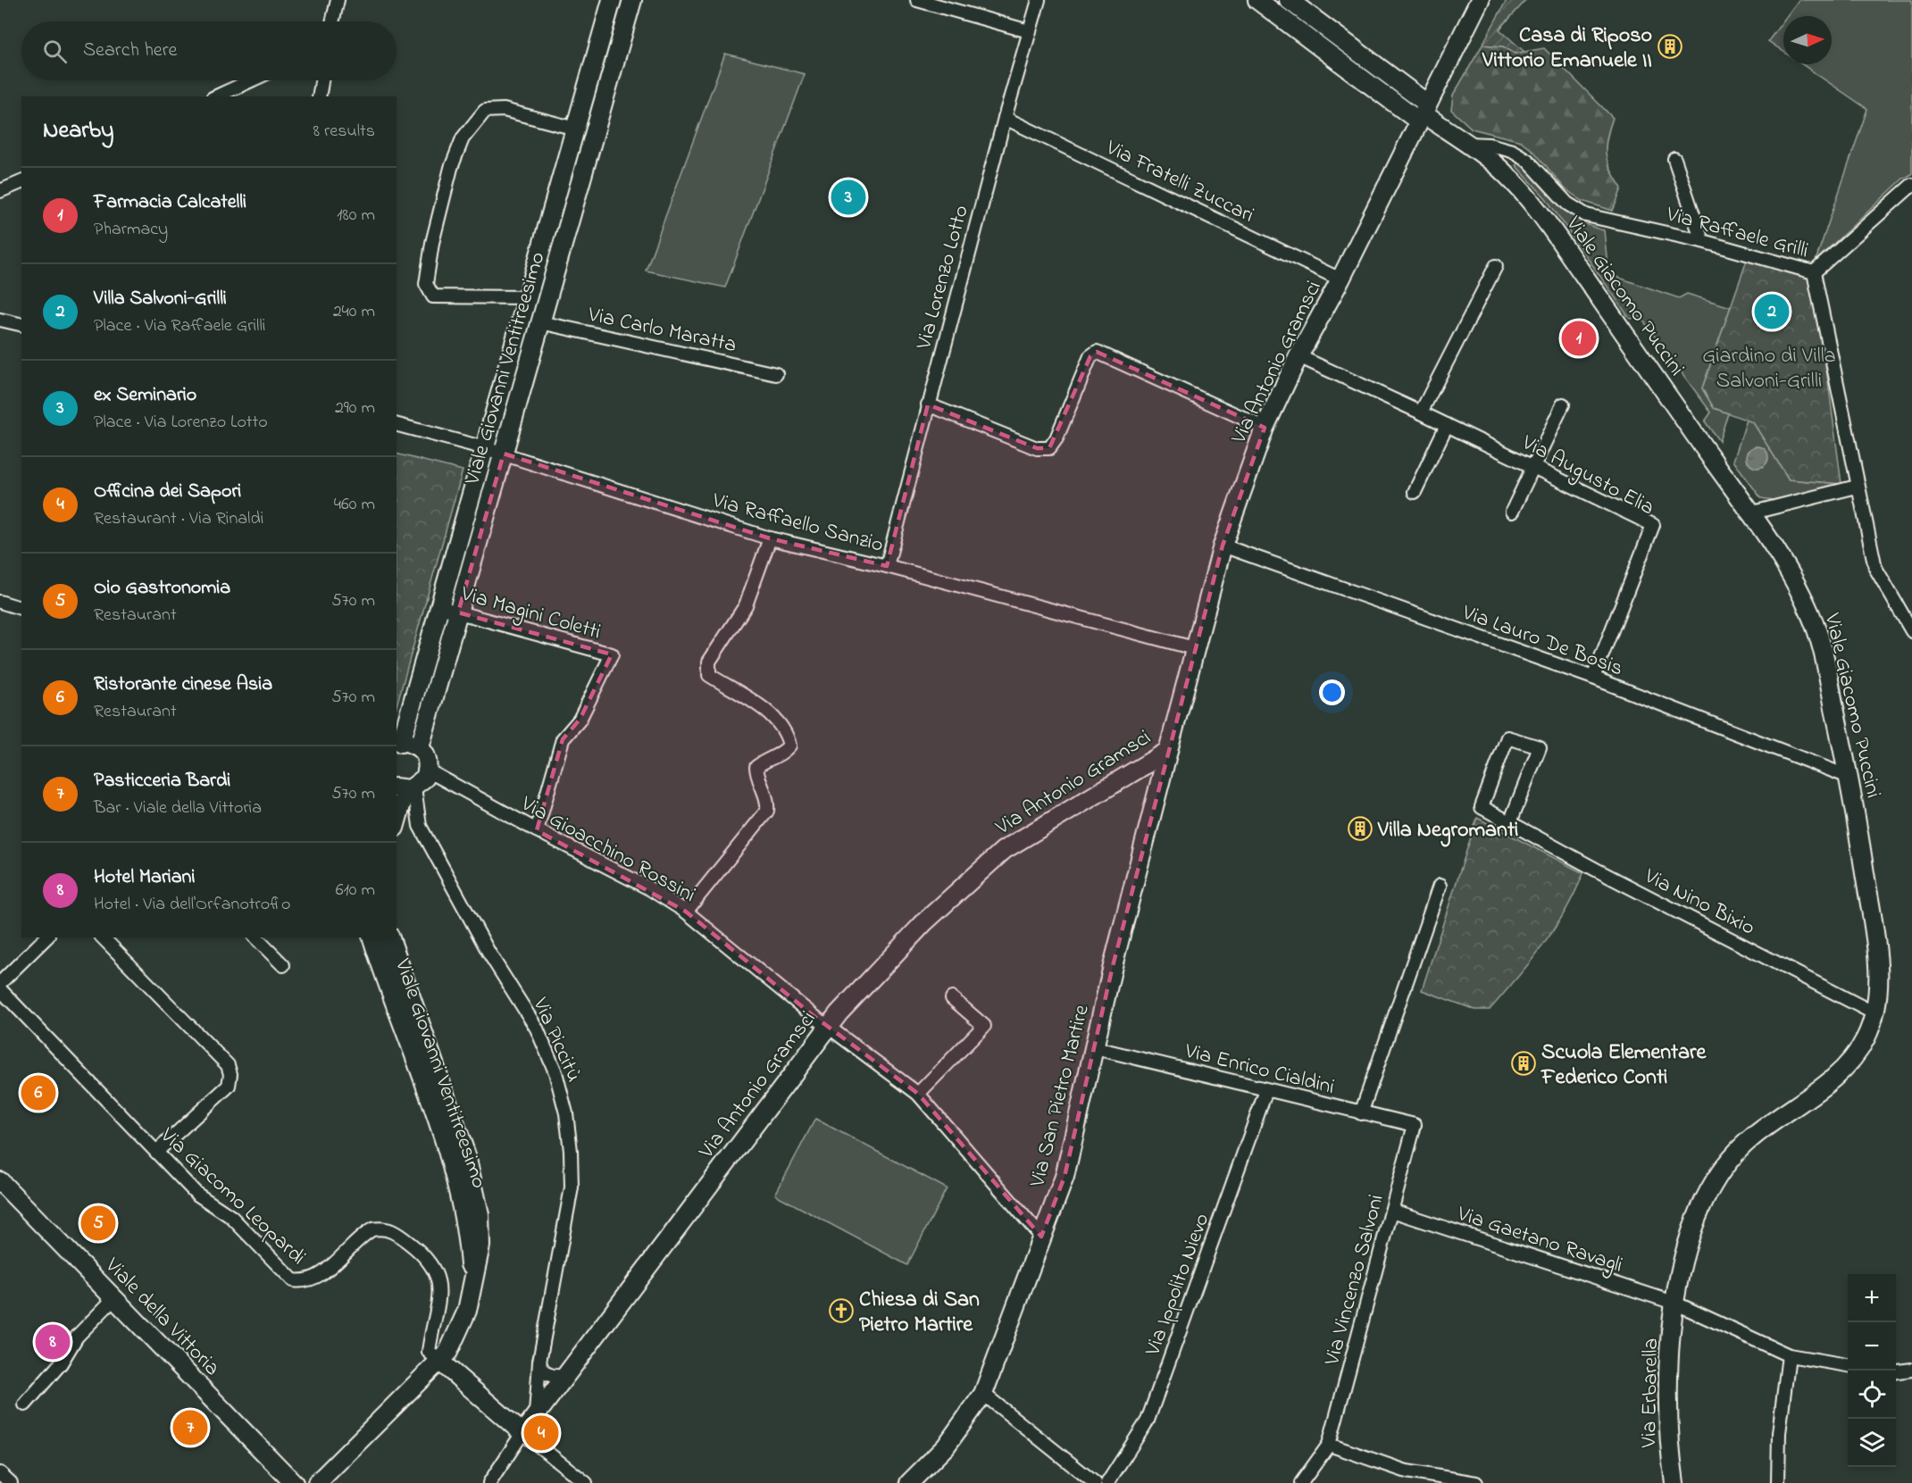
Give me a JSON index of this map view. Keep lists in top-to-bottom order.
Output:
{
  "streets": {
    "street": [
      "Via Fratelli Zuccari",
      "Via Raffaele Grilli",
      "Via Lorenzo Lotto",
      "Viale Giacomo Puccini",
      "Via Carlo Maratta",
      "Via Antonio Gramsci",
      "Viale Giovanni Ventitreesimo",
      "Via Augusto Elia",
      "Via Raffaello Sanzio",
      "Via Magini Coletti",
      "Via Lauro De Bosis",
      "Via Gioacchino Rossini",
      "Via Nino Bixio",
      "Via Piccitù",
      "Via Enrico Cialdini",
      "Via San Pietro Martire",
      "Via Giacomo Leopardi",
      "Via Gaetano Ravagli",
      "Via Vincenzo Salvoni",
      "Via Ippolito Nievo",
      "Viale della Vittoria",
      "Via Erbarella"
    ]
  },
  "crossings": [
    ["Via Fratelli Zuccari", "Via Lorenzo Lotto"],
    ["Via Fratelli Zuccari", "Via Antonio Gramsci"],
    ["Via Raffaele Grilli", "Viale Giacomo Puccini"],
    ["Via Lorenzo Lotto", "Via Raffaello Sanzio"],
    ["Viale Giacomo Puccini", "Via Antonio Gramsci"],
    ["Viale Giacomo Puccini", "Via Lauro De Bosis"],
    ["Viale Giacomo Puccini", "Via Nino Bixio"],
    ["Viale Giacomo Puccini", "Via Gaetano Ravagli"],
    ["Viale Giacomo Puccini", "Via Erbarella"],
    ["Via Carlo Maratta", "Viale Giovanni Ventitreesimo"],
    ["Via Antonio Gramsci", "Via Augusto Elia"],
    ["Via Antonio Gramsci", "Via Raffaello Sanzio"],
    ["Via Antonio Gramsci", "Via Lauro De Bosis"],
    ["Via Antonio Gramsci", "Via Gioacchino Rossini"],
    ["Via Antonio Gramsci", "Via Piccitù"],
    ["Via Antonio Gramsci", "Via San Pietro Martire"],
    ["Viale Giovanni Ventitreesimo", "Via Raffaello Sanzio"],
    ["Viale Giovanni Ventitreesimo", "Via Magini Coletti"],
    ["Viale Giovanni Ventitreesimo", "Via Giacomo Leopardi"],
    ["Via Augusto Elia", "Via Lauro De Bosis"],
    ["Via Magini Coletti", "Via Gioacchino Rossini"],
    ["Via Gioacchino Rossini", "Via San Pietro Martire"],
    ["Via Enrico Cialdini", "Via San Pietro Martire"],
    ["Via Enrico Cialdini", "Via Vincenzo Salvoni"],
    ["Via Enrico Cialdini", "Via Ippolito Nievo"],
    ["Via Gaetano Ravagli", "Via Vincenzo Salvoni"],
    ["Via Gaetano Ravagli", "Via Erbarella"]
  ],
  "parks": ["Giardino di Villa Salvoni-Grilli"],
  "places": {
    "building": ["Casa di Riposo Vittorio Emanuele II", "Villa Negromanti", "Scuola Elementare Federico Conti"],
    "church": ["Chiesa di San Pietro Martire"]
  },
  "north": "right",
  "page": {
    "search": "Search here",
    "heading": ["Nearby", "8 results"],
    "list": [
      {
        "mark": "1",
        "name": "Farmacia Calcatelli",
        "note": "Pharmacy",
        "value": "180 m"
      },
      {
        "mark": "2",
        "name": "Villa Salvoni-Grilli",
        "note": "Place · Via Raffaele Grilli",
        "value": "240 m"
      },
      {
        "mark": "3",
        "name": "ex Seminario",
        "note": "Place · Via Lorenzo Lotto",
        "value": "290 m"
      },
      {
        "mark": "4",
        "name": "Officina dei Sapori",
        "note": "Restaurant · Via Rinaldi",
        "value": "460 m"
      },
      {
        "mark": "5",
        "name": "Oio Gastronomia",
        "note": "Restaurant",
        "value": "570 m"
      },
      {
        "mark": "6",
        "name": "Ristorante cinese Asia",
        "note": "Restaurant",
        "value": "570 m"
      },
      {
        "mark": "7",
        "name": "Pasticceria Bardi",
        "note": "Bar · Viale della Vittoria",
        "value": "570 m"
      },
      {
        "mark": "8",
        "name": "Hotel Mariani",
        "note": "Hotel · Via dell'Orfanotrofio",
        "value": "610 m"
      }
    ],
    "pins": [
      "3",
      "2",
      "1",
      "6",
      "5",
      "8",
      "7",
      "4"
    ],
    "map_buttons": ["+", "−"]
  }
}
